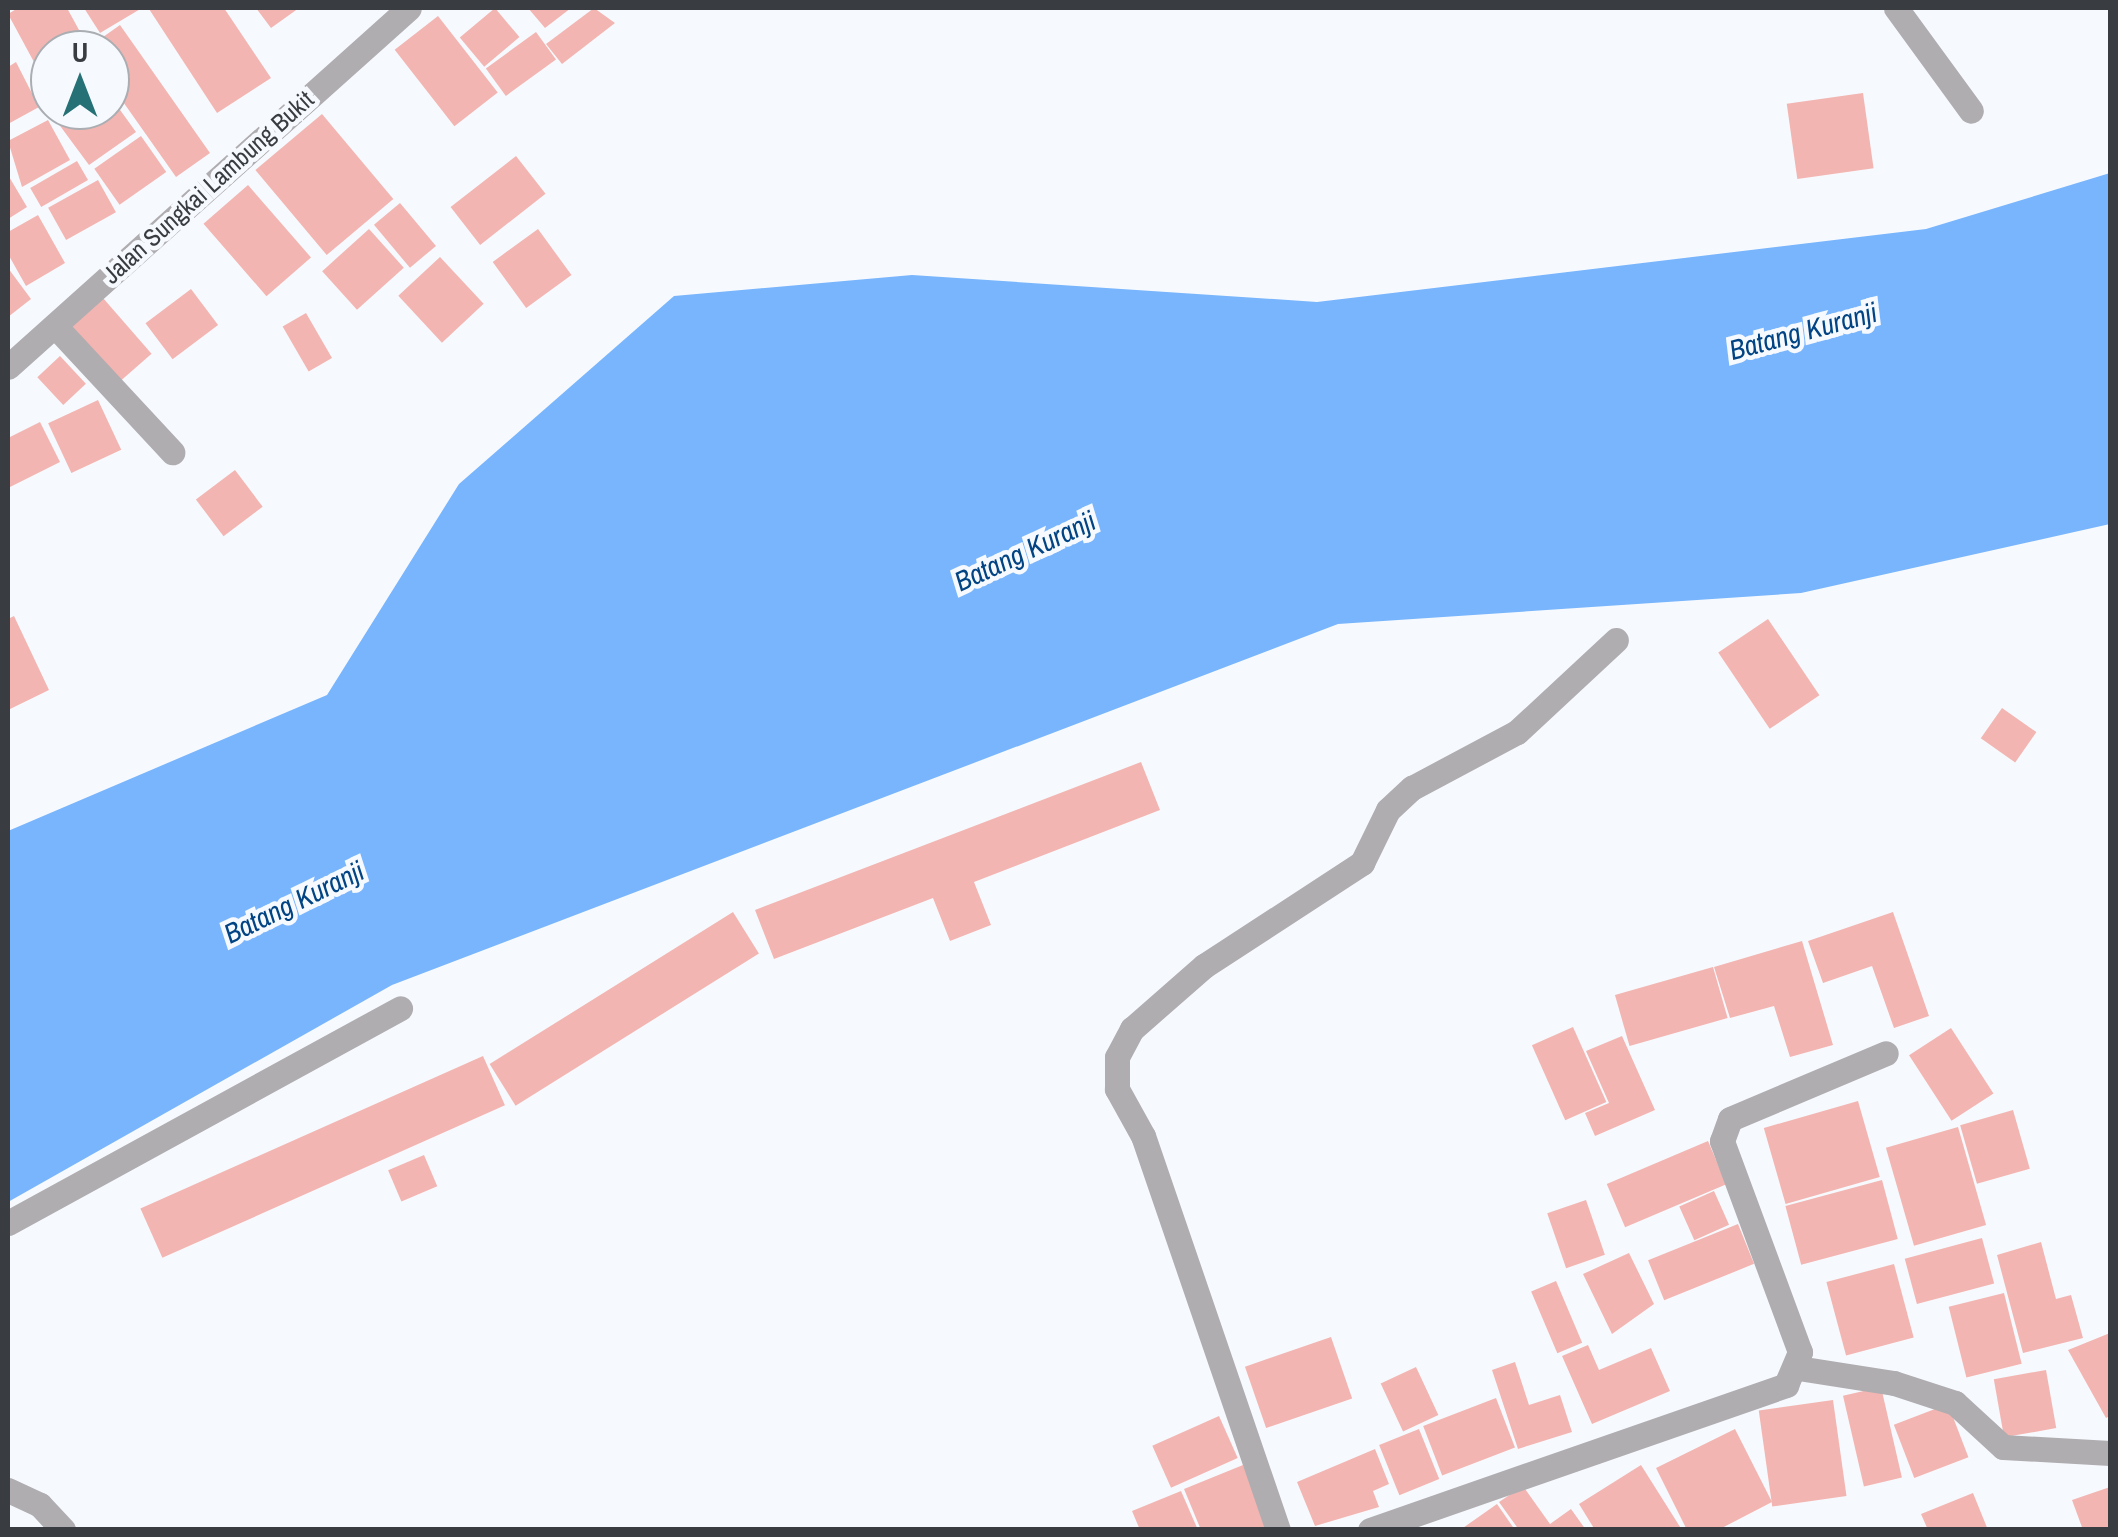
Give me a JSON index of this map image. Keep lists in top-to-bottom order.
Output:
{
  "streets": {
    "street": ["Jalan Sungkai Lambung Bukit"]
  },
  "water": ["Batang Kuranji"],
  "north": "top"
}
